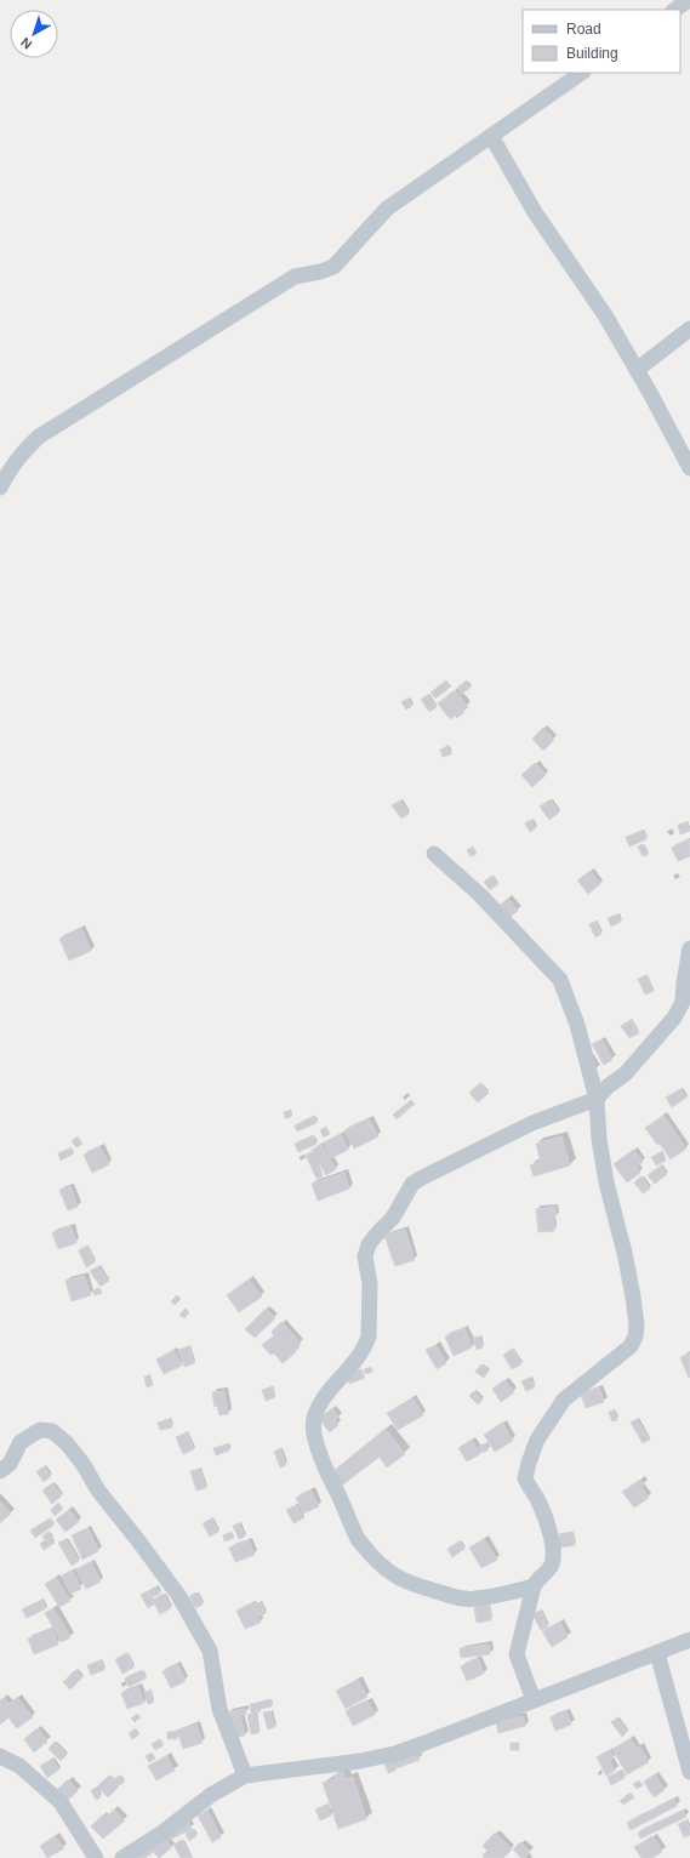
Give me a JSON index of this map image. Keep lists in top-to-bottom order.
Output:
{
  "legend": ["Road", "Building"],
  "north": "bottom left"
}
